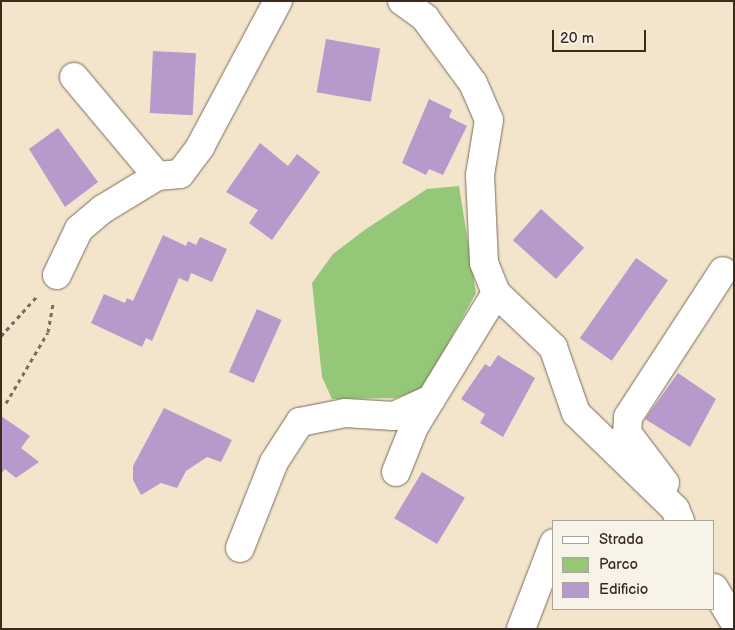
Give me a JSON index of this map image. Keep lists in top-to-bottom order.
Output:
{
  "legend": ["Strada", "Parco", "Edificio"],
  "scale_bar": "20 m"
}
